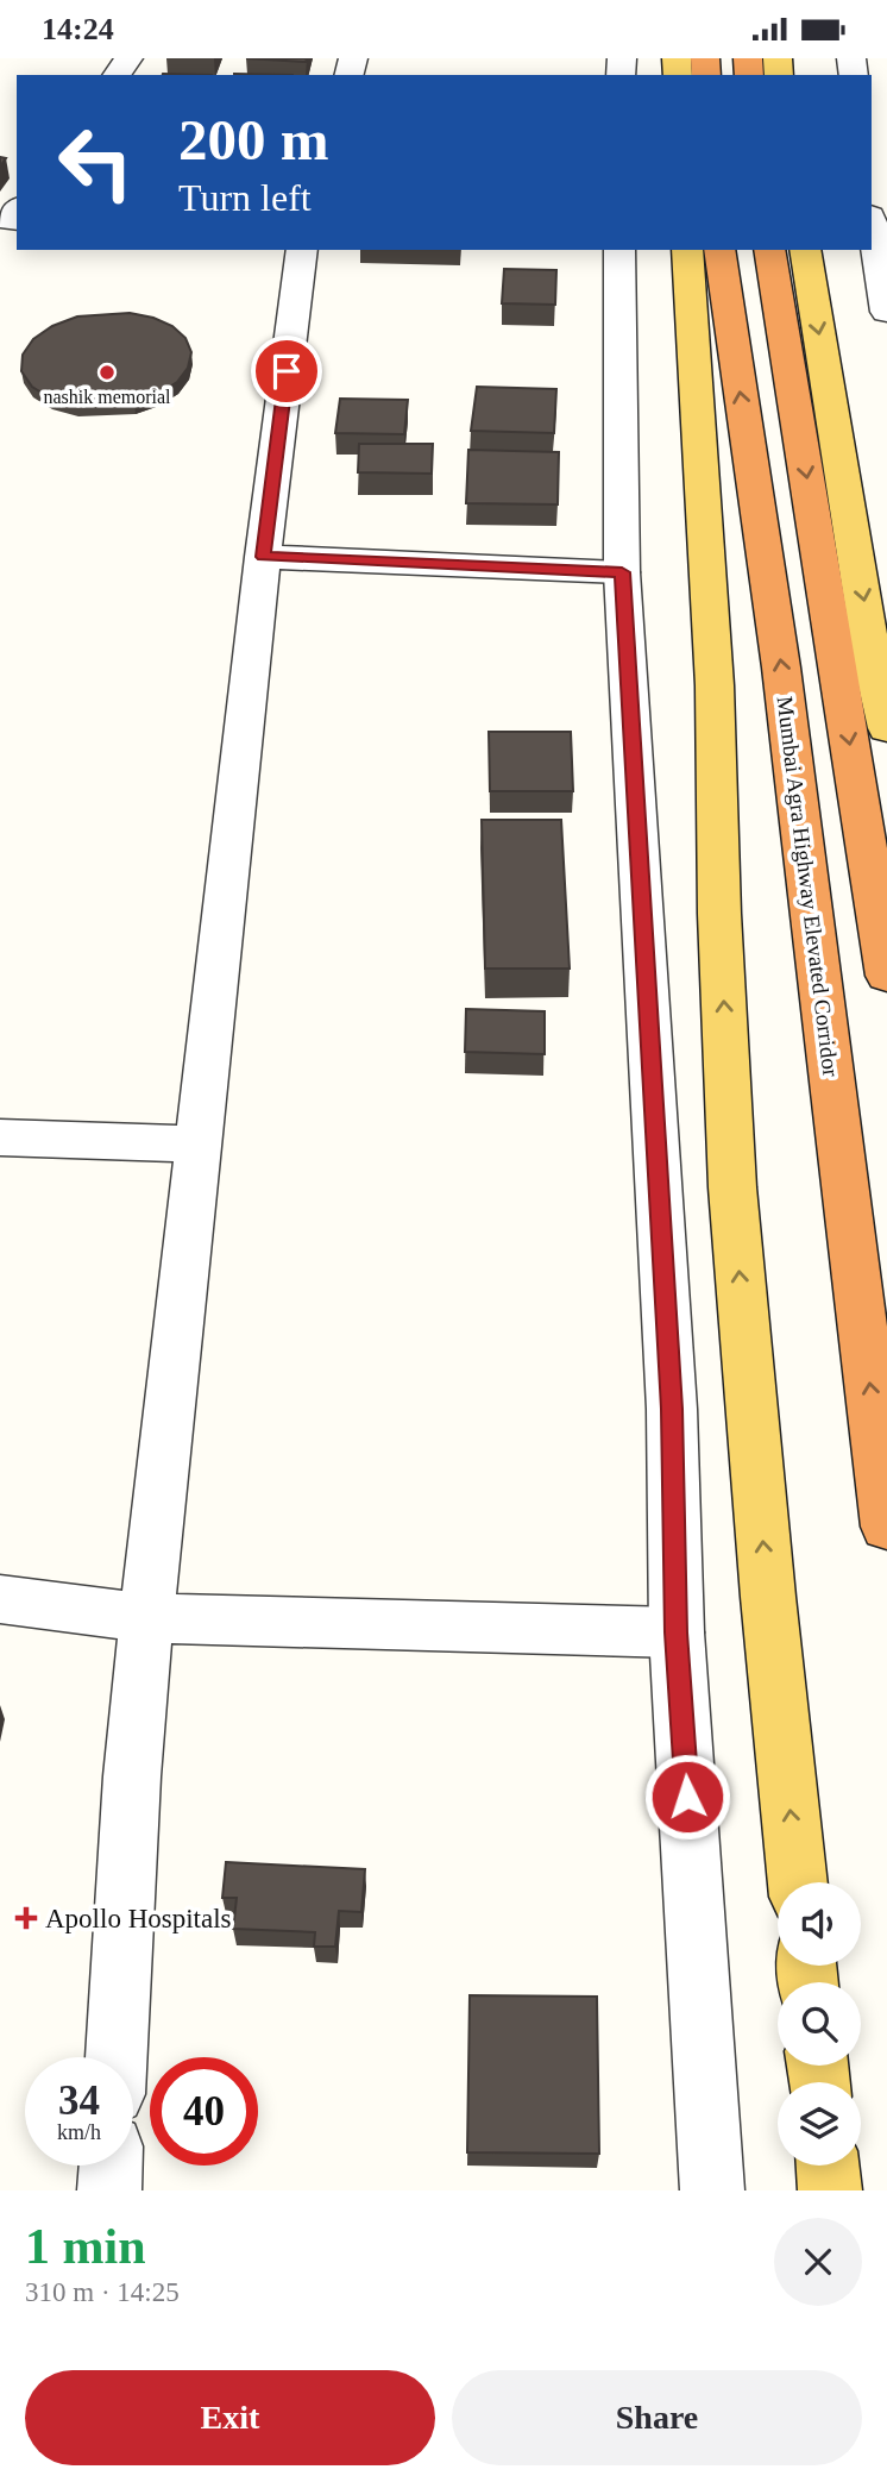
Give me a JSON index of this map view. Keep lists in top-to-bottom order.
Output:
{
  "streets": {
    "highway": ["Mumbai Agra Highway Elevated Corridor"]
  },
  "places": {
    "other": ["nashik memorial"],
    "health": ["Apollo Hospitals"]
  },
  "page": {
    "status": "14:24",
    "turn": ["200 m", "Turn left"],
    "speed": "34 km/h",
    "limit": "40",
    "heading": ["1 min", "310 m · 14:25"],
    "buttons": ["Exit", "Share"]
  }
}
